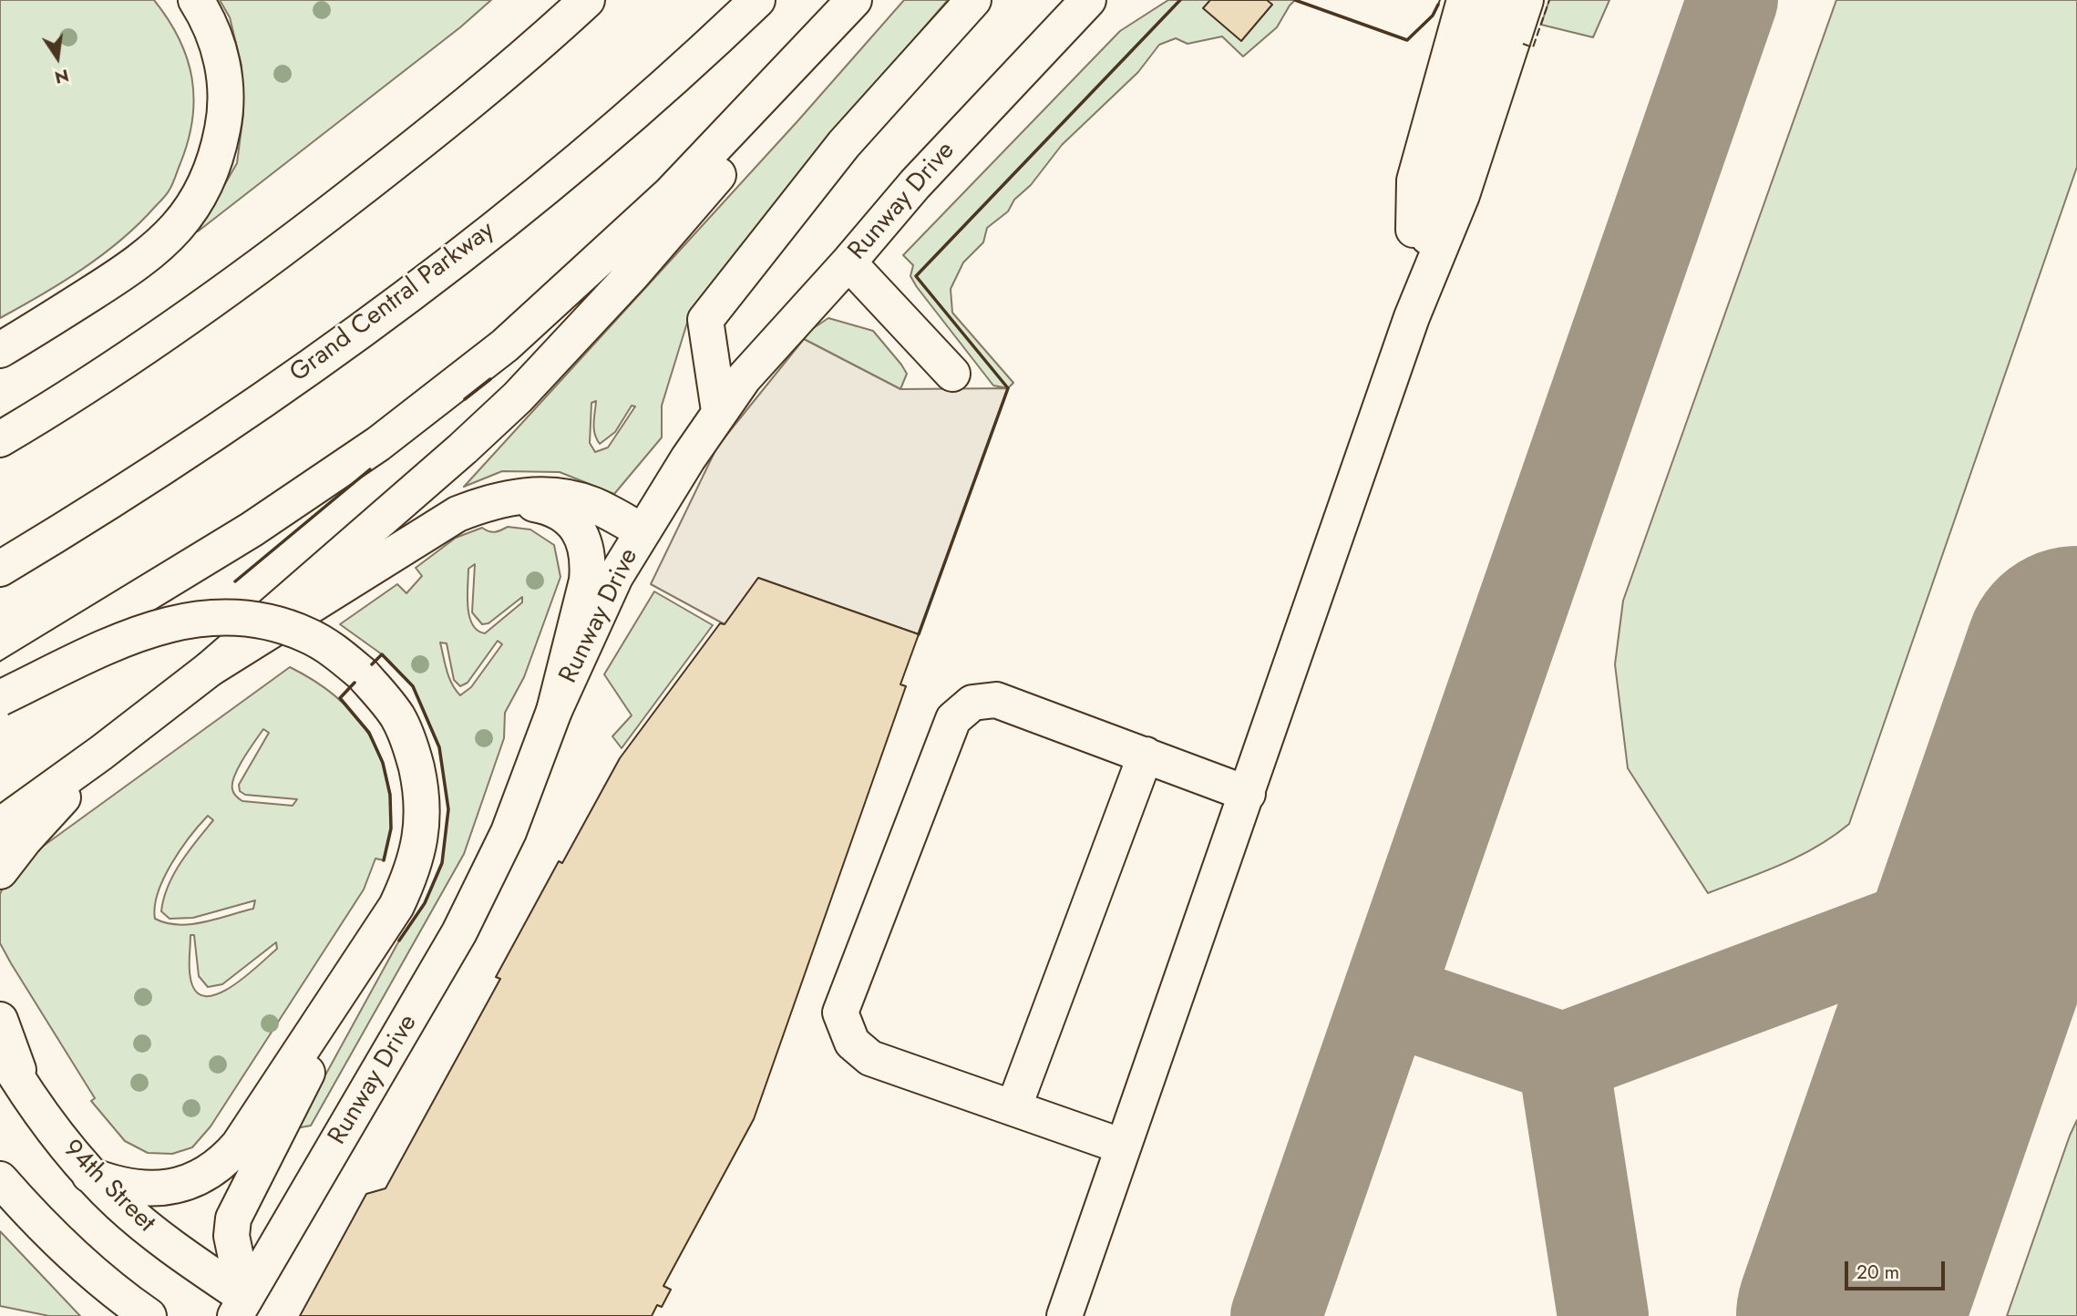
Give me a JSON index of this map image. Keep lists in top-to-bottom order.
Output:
{
  "streets": {
    "main road": ["Runway Drive", "Grand Central Parkway", "94th Street"]
  },
  "crossings": [
    ["Runway Drive", "94th Street"]
  ],
  "scale_bar": "20 m",
  "north": "bottom"
}
